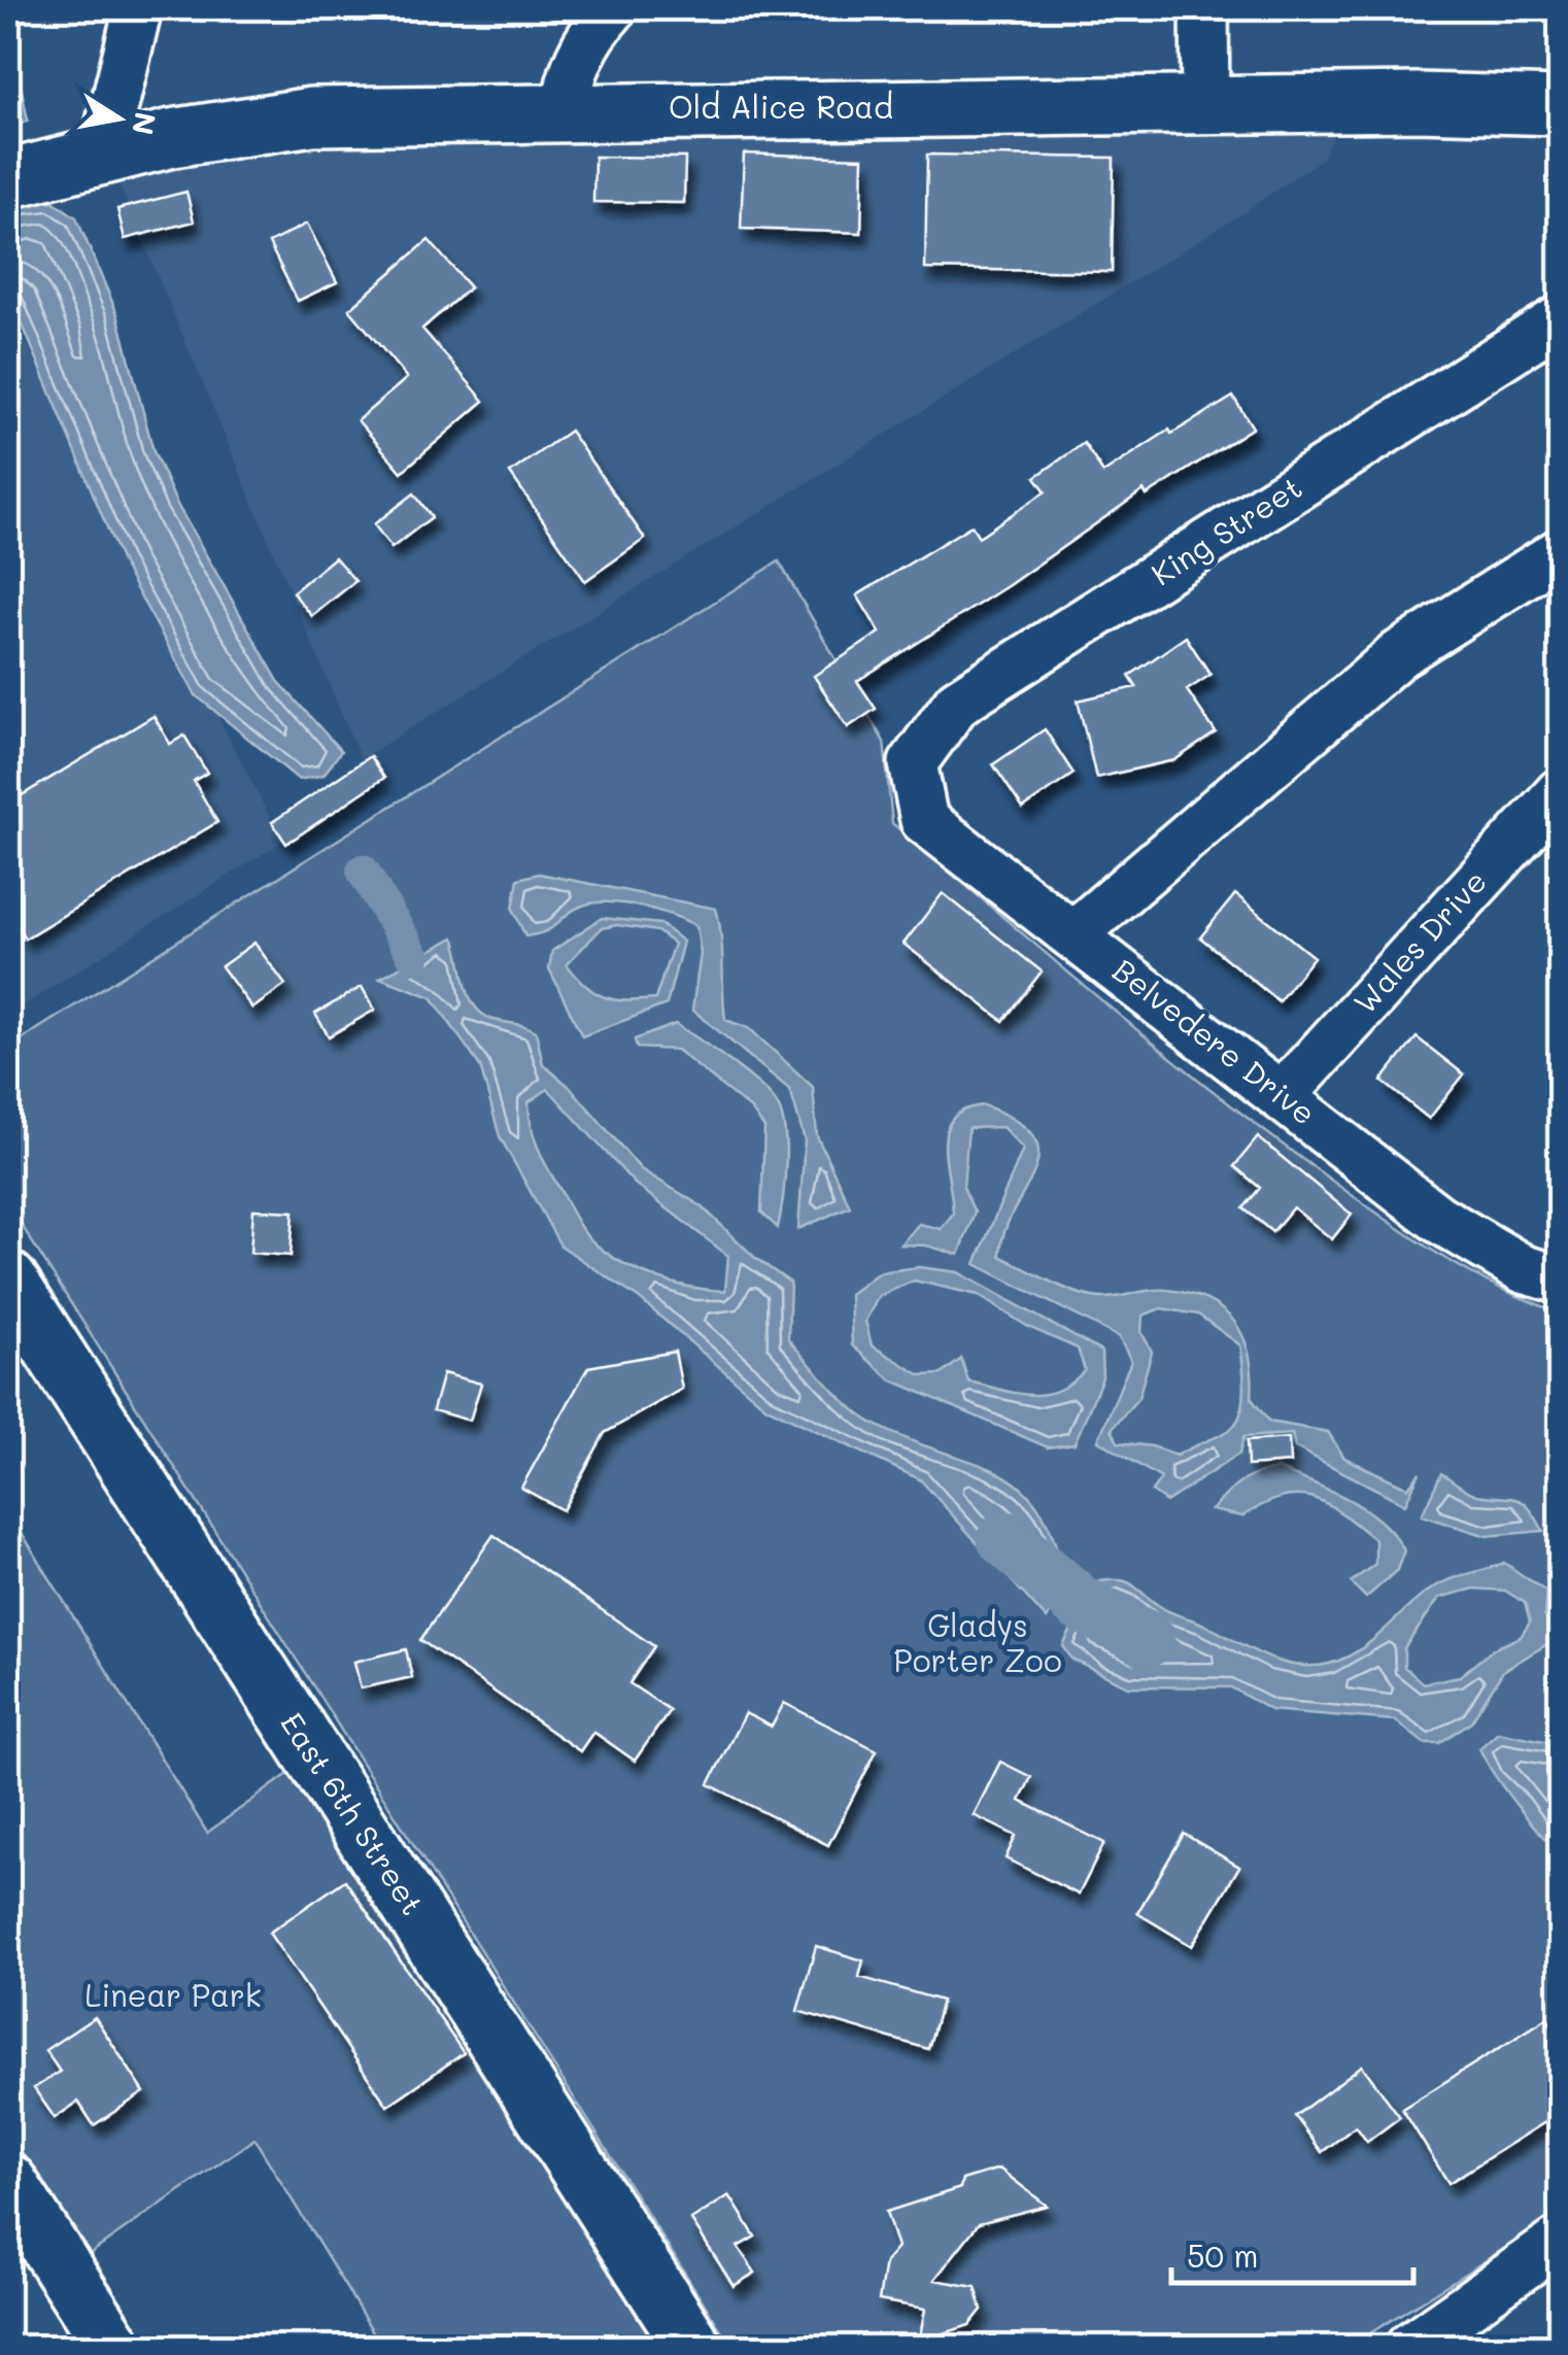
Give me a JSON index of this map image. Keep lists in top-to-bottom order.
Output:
{
  "streets": {
    "main road": ["Old Alice Road", "East 6th Street"],
    "street": ["King Street", "Wales Drive", "Belvedere Drive"]
  },
  "crossings": [
    ["King Street", "Belvedere Drive"],
    ["Wales Drive", "Belvedere Drive"]
  ],
  "parks": ["Gladys Porter Zoo", "Linear Park"],
  "scale_bar": "50 m",
  "north": "right"
}
